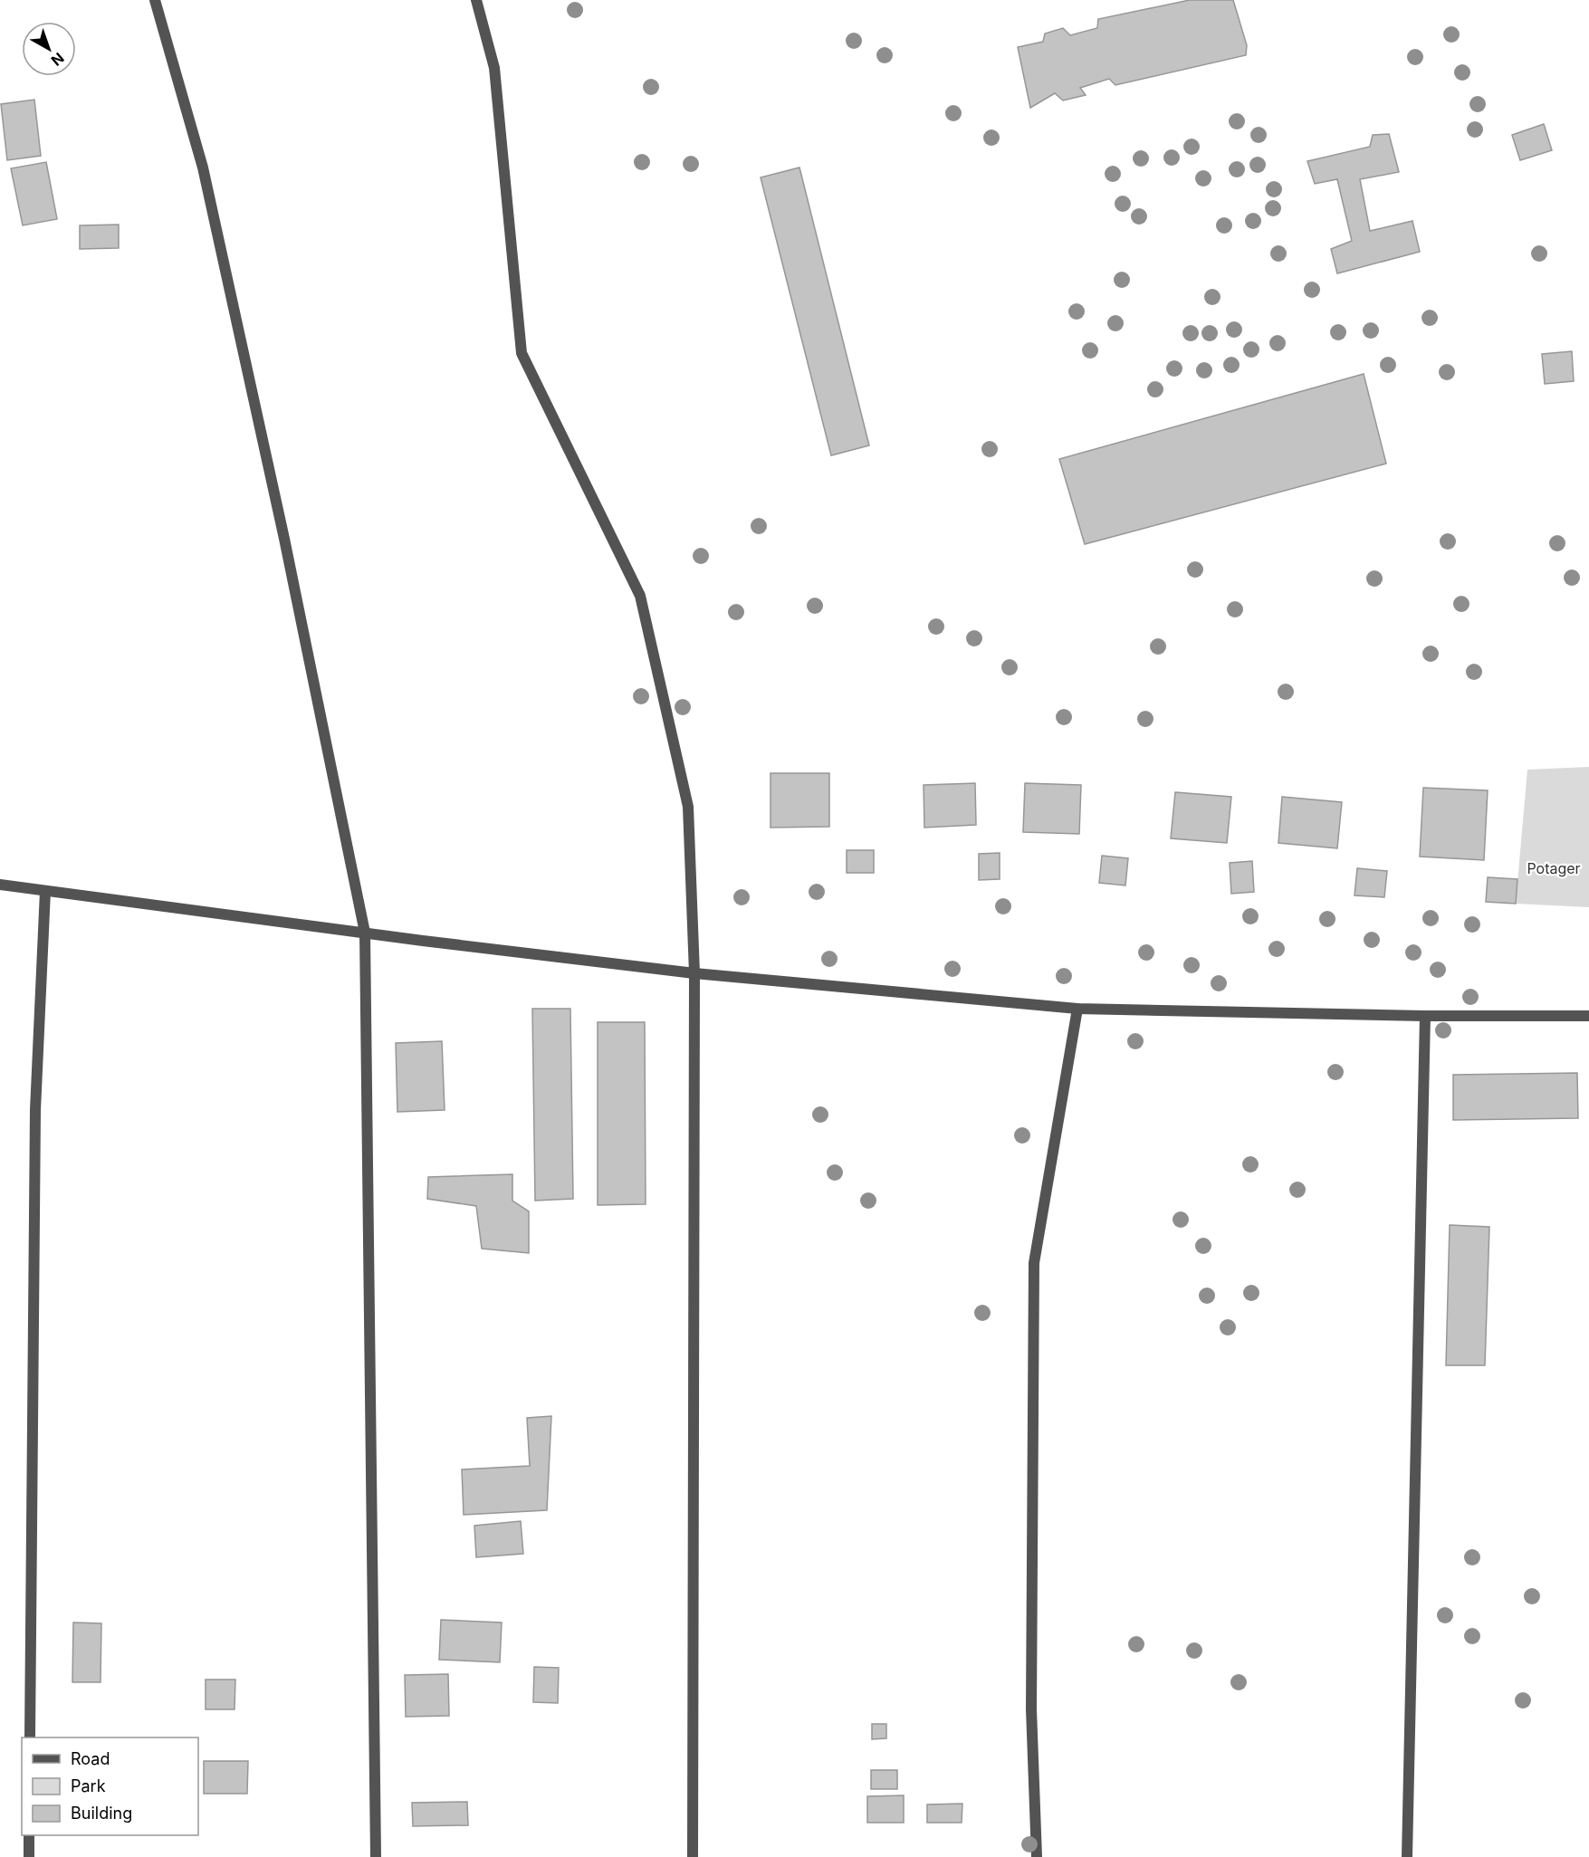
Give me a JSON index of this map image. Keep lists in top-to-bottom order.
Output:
{
  "parks": ["Potager"],
  "legend": ["Road", "Park", "Building"],
  "north": "bottom right"
}
